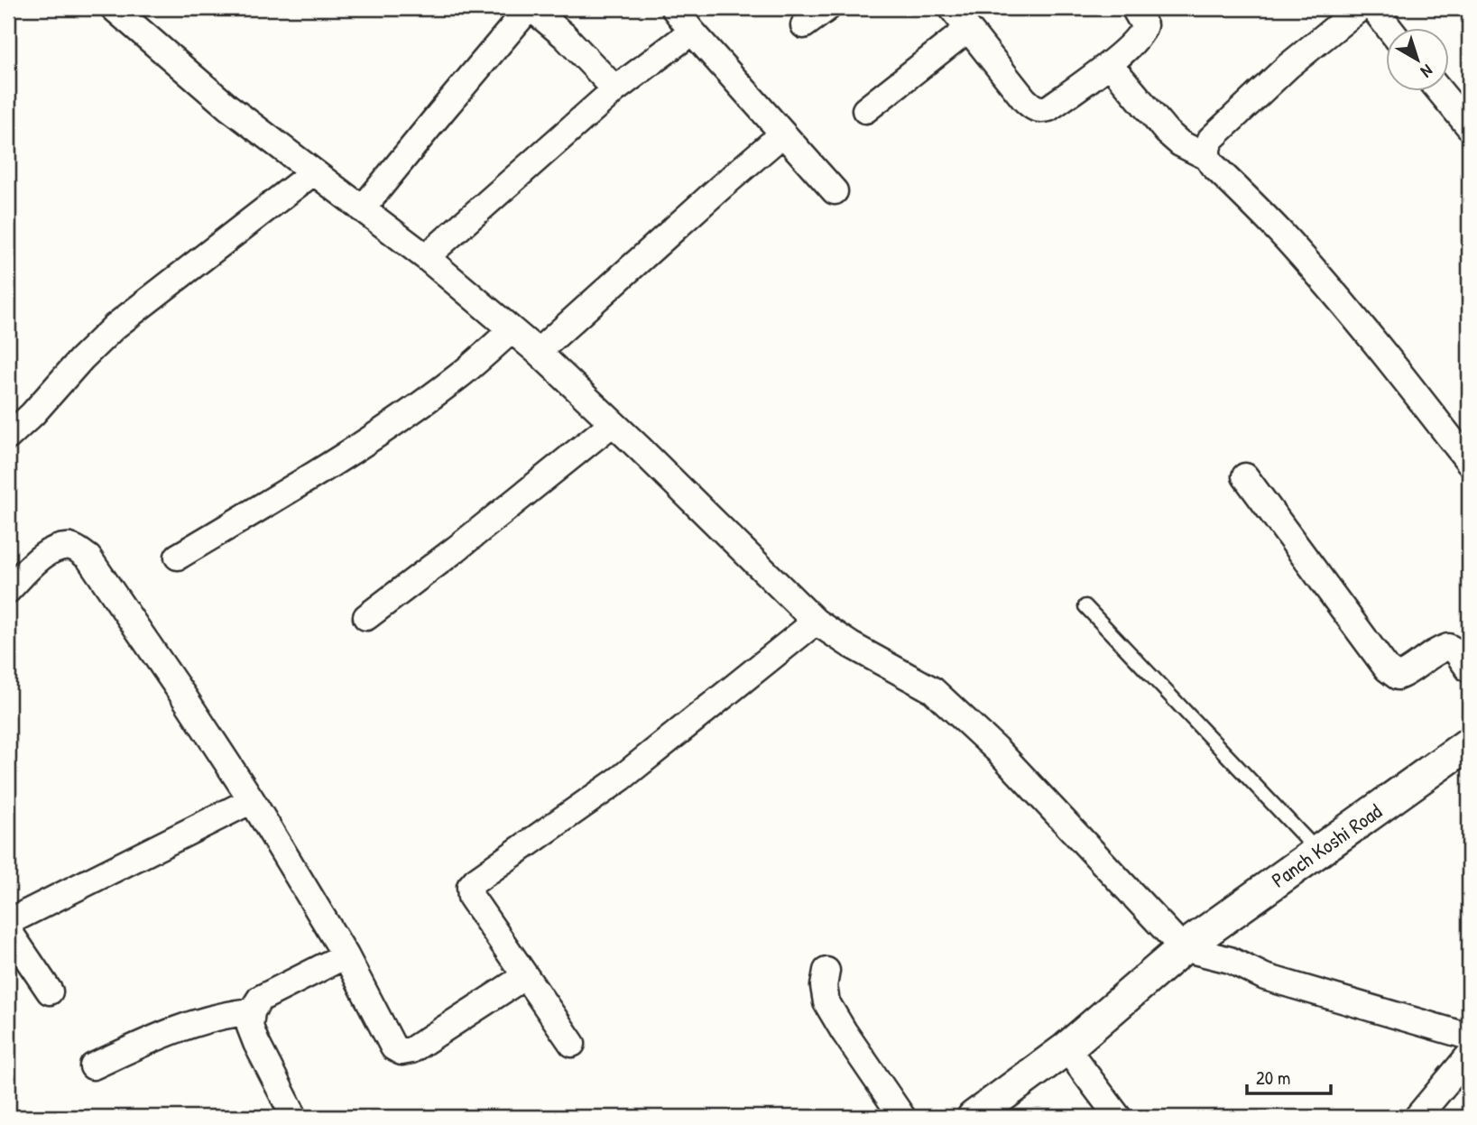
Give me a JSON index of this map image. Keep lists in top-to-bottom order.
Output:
{
  "streets": {
    "street": ["Panch Koshi Road"]
  },
  "scale_bar": "20 m",
  "north": "bottom right"
}
